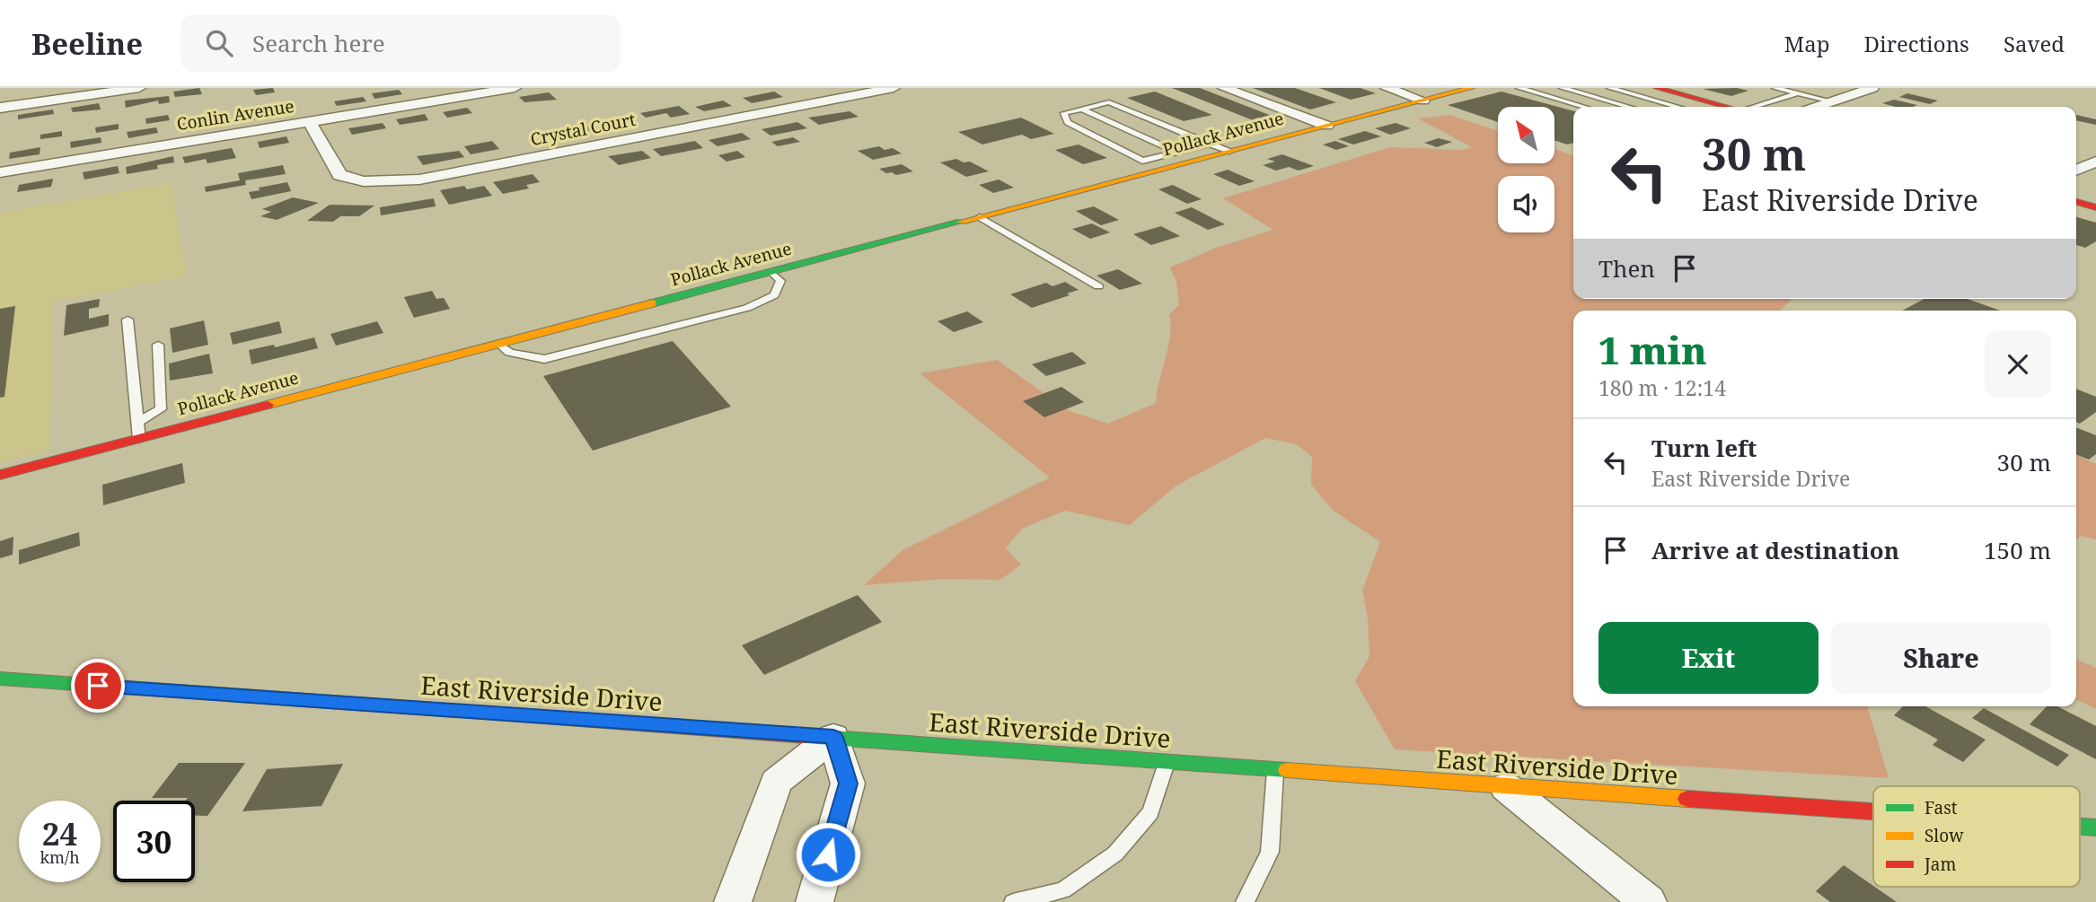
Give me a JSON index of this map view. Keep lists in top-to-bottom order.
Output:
{
  "streets": {
    "street": [
      "Conlin Avenue",
      "Crystal Court",
      "Pollack Avenue",
      "East Riverside Drive"
    ]
  },
  "crossings": [
    ["Conlin Avenue", "Crystal Court"]
  ],
  "legend": ["Fast", "Slow", "Jam"],
  "north": "top left",
  "page": {
    "header": "Beeline",
    "search": "Search here",
    "nav": ["Map", "Directions", "Saved"],
    "turn": ["30 m", "East Riverside Drive"],
    "then": "Then",
    "heading": ["1 min", "180 m · 12:14"],
    "list": [
      {
        "name": "Turn left",
        "note": "East Riverside Drive",
        "value": "30 m"
      },
      {
        "name": "Arrive at destination",
        "value": "150 m"
      }
    ],
    "buttons": ["Exit", "Share"],
    "speed": "24 km/h",
    "limit": "30"
  }
}
